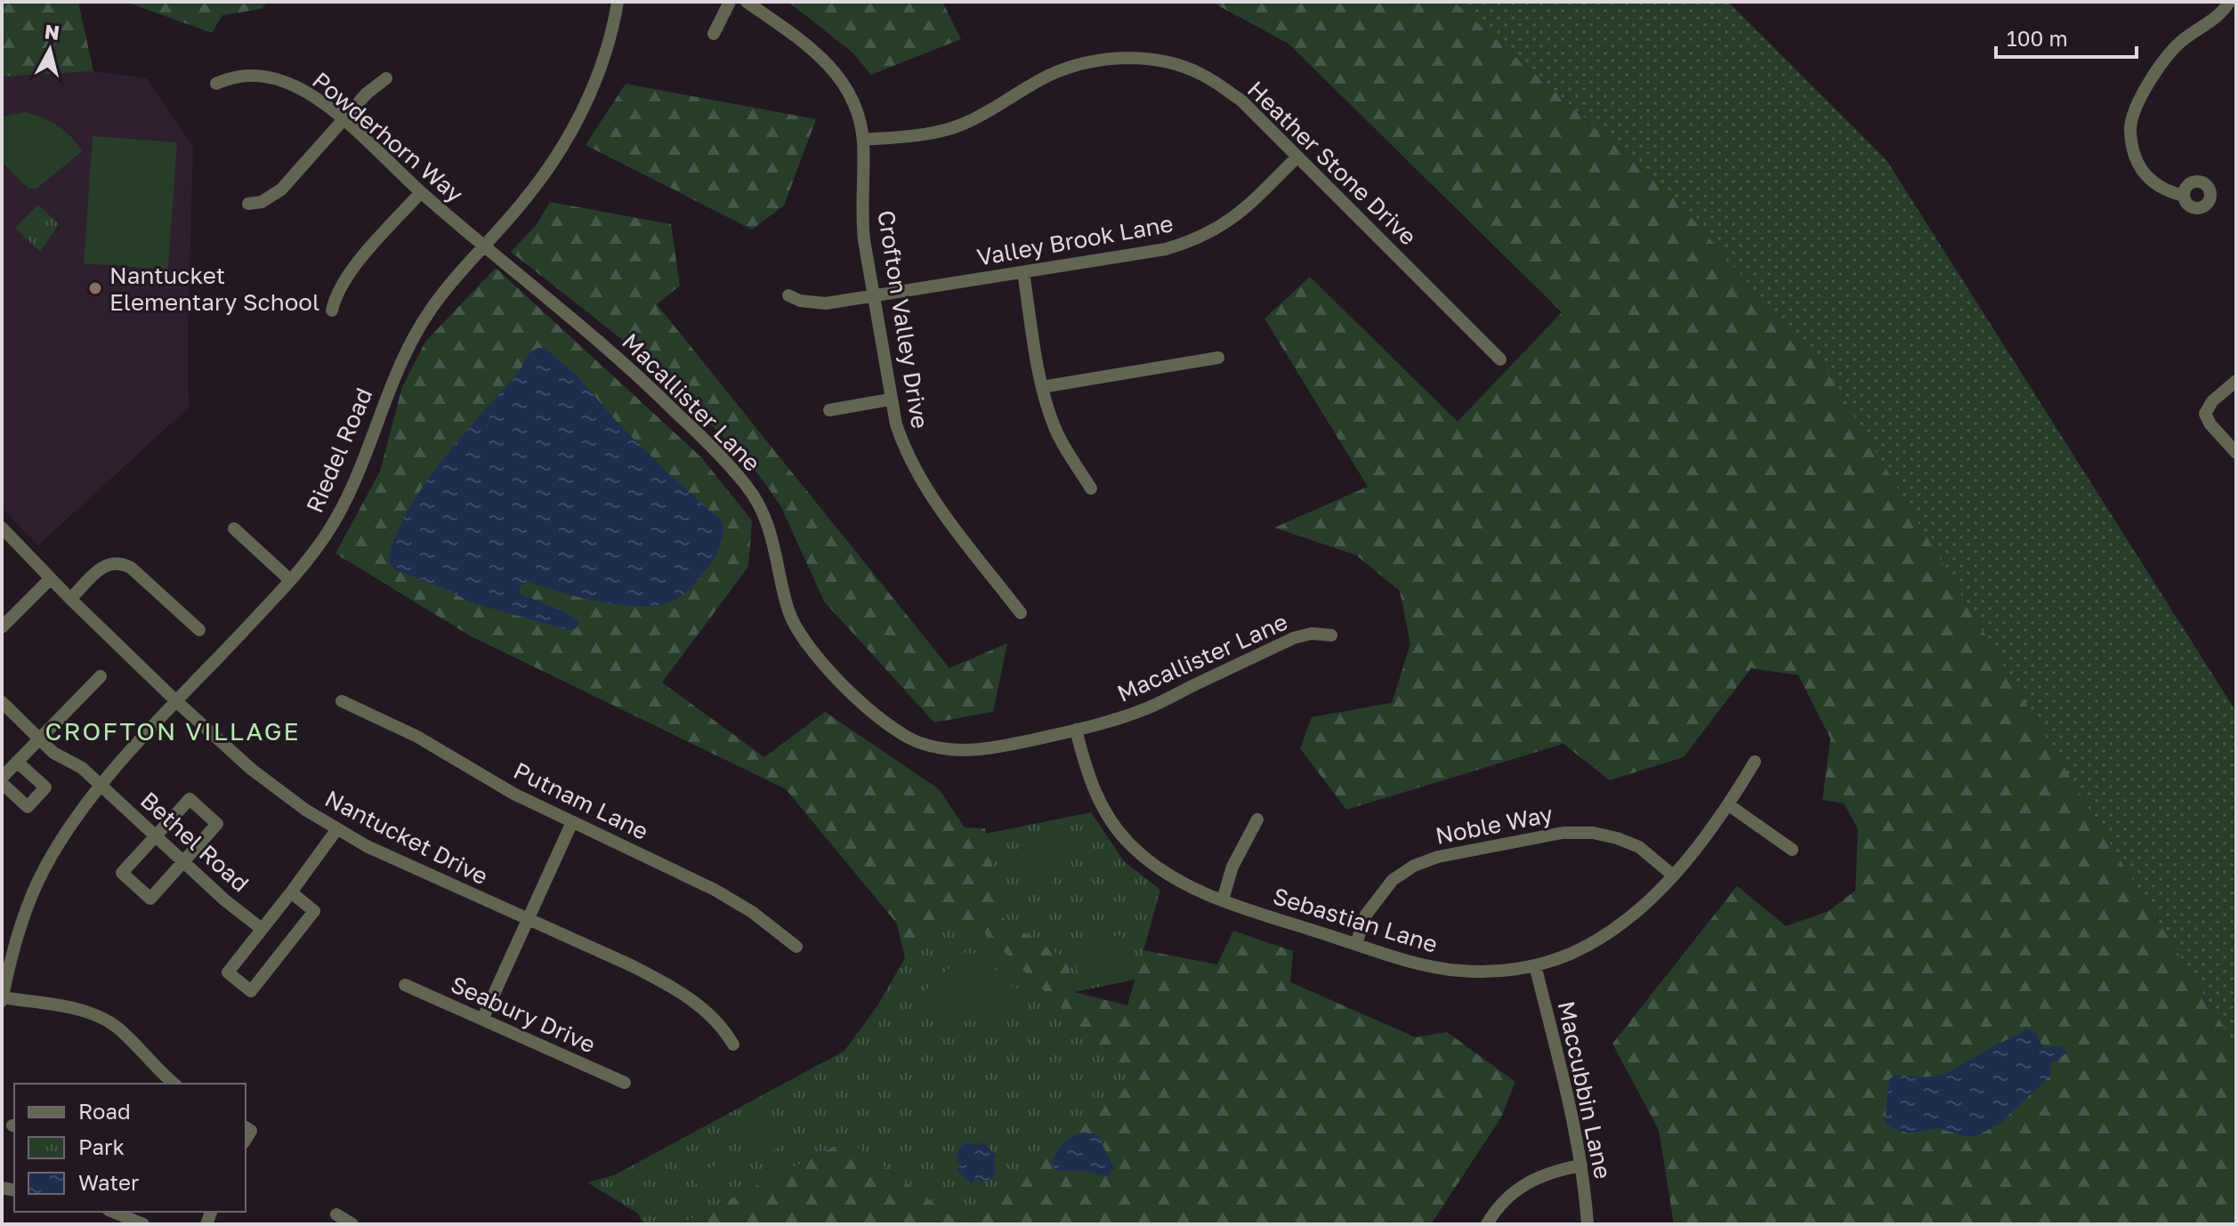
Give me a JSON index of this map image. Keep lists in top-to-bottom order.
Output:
{
  "streets": {
    "street": [
      "Powderhorn Way",
      "Heather Stone Drive",
      "Valley Brook Lane",
      "Crofton Valley Drive",
      "Macallister Lane",
      "Riedel Road",
      "Putnam Lane",
      "Noble Way",
      "Nantucket Drive",
      "Bethel Road",
      "Sebastian Lane",
      "Seabury Drive",
      "Maccubbin Lane"
    ]
  },
  "crossings": [
    ["Powderhorn Way", "Macallister Lane"],
    ["Powderhorn Way", "Riedel Road"],
    ["Heather Stone Drive", "Valley Brook Lane"],
    ["Heather Stone Drive", "Crofton Valley Drive"],
    ["Valley Brook Lane", "Crofton Valley Drive"],
    ["Macallister Lane", "Riedel Road"],
    ["Macallister Lane", "Sebastian Lane"],
    ["Riedel Road", "Nantucket Drive"],
    ["Riedel Road", "Bethel Road"],
    ["Noble Way", "Sebastian Lane"],
    ["Sebastian Lane", "Maccubbin Lane"]
  ],
  "districts": ["CROFTON VILLAGE"],
  "places": ["Nantucket Elementary School"],
  "legend": ["Road", "Park", "Water"],
  "scale_bar": "100 m",
  "north": "top"
}
